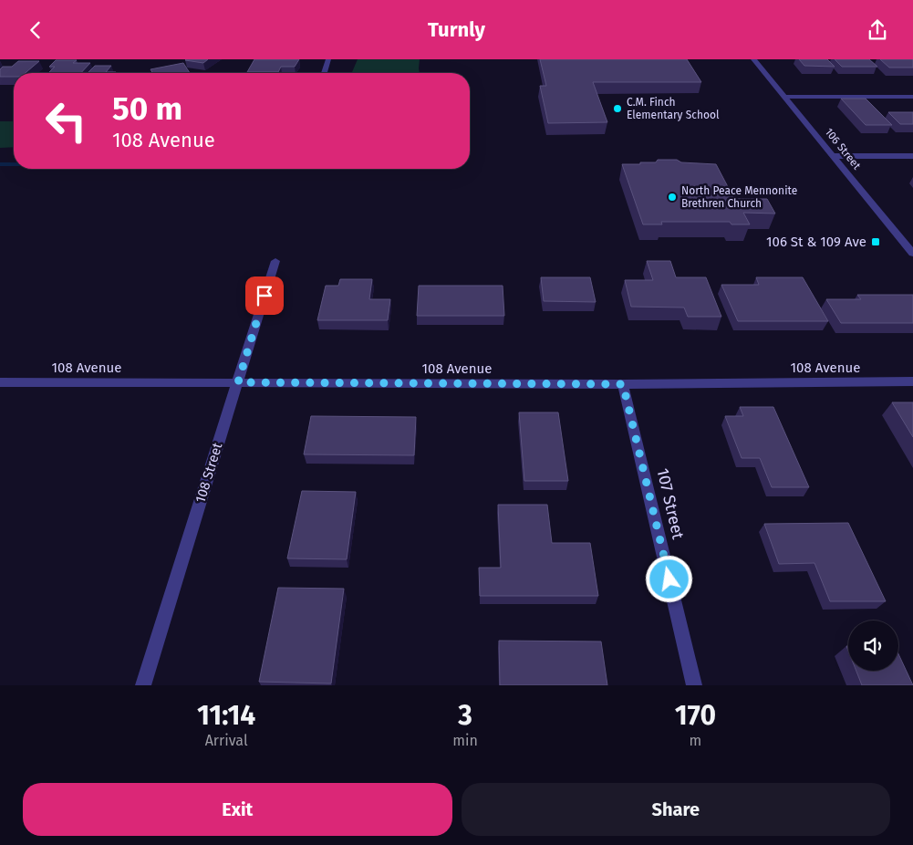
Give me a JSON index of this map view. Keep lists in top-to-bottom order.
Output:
{
  "streets": {
    "street": [
      "106 Street",
      "108 Avenue",
      "108 Street",
      "107 Street"
    ]
  },
  "crossings": [
    ["108 Avenue", "108 Street"],
    ["108 Avenue", "107 Street"]
  ],
  "places": {
    "other": ["C.M. Finch Elementary School", "North Peace Mennonite Brethren Church"],
    "transit": ["106 St & 109 Ave"]
  },
  "page": {
    "header": "Turnly",
    "turn": ["50 m", "108 Avenue"],
    "eta": [
      "11:14",
      "Arrival",
      "3",
      "min",
      "170",
      "m"
    ],
    "buttons": ["Exit", "Share"]
  }
}
